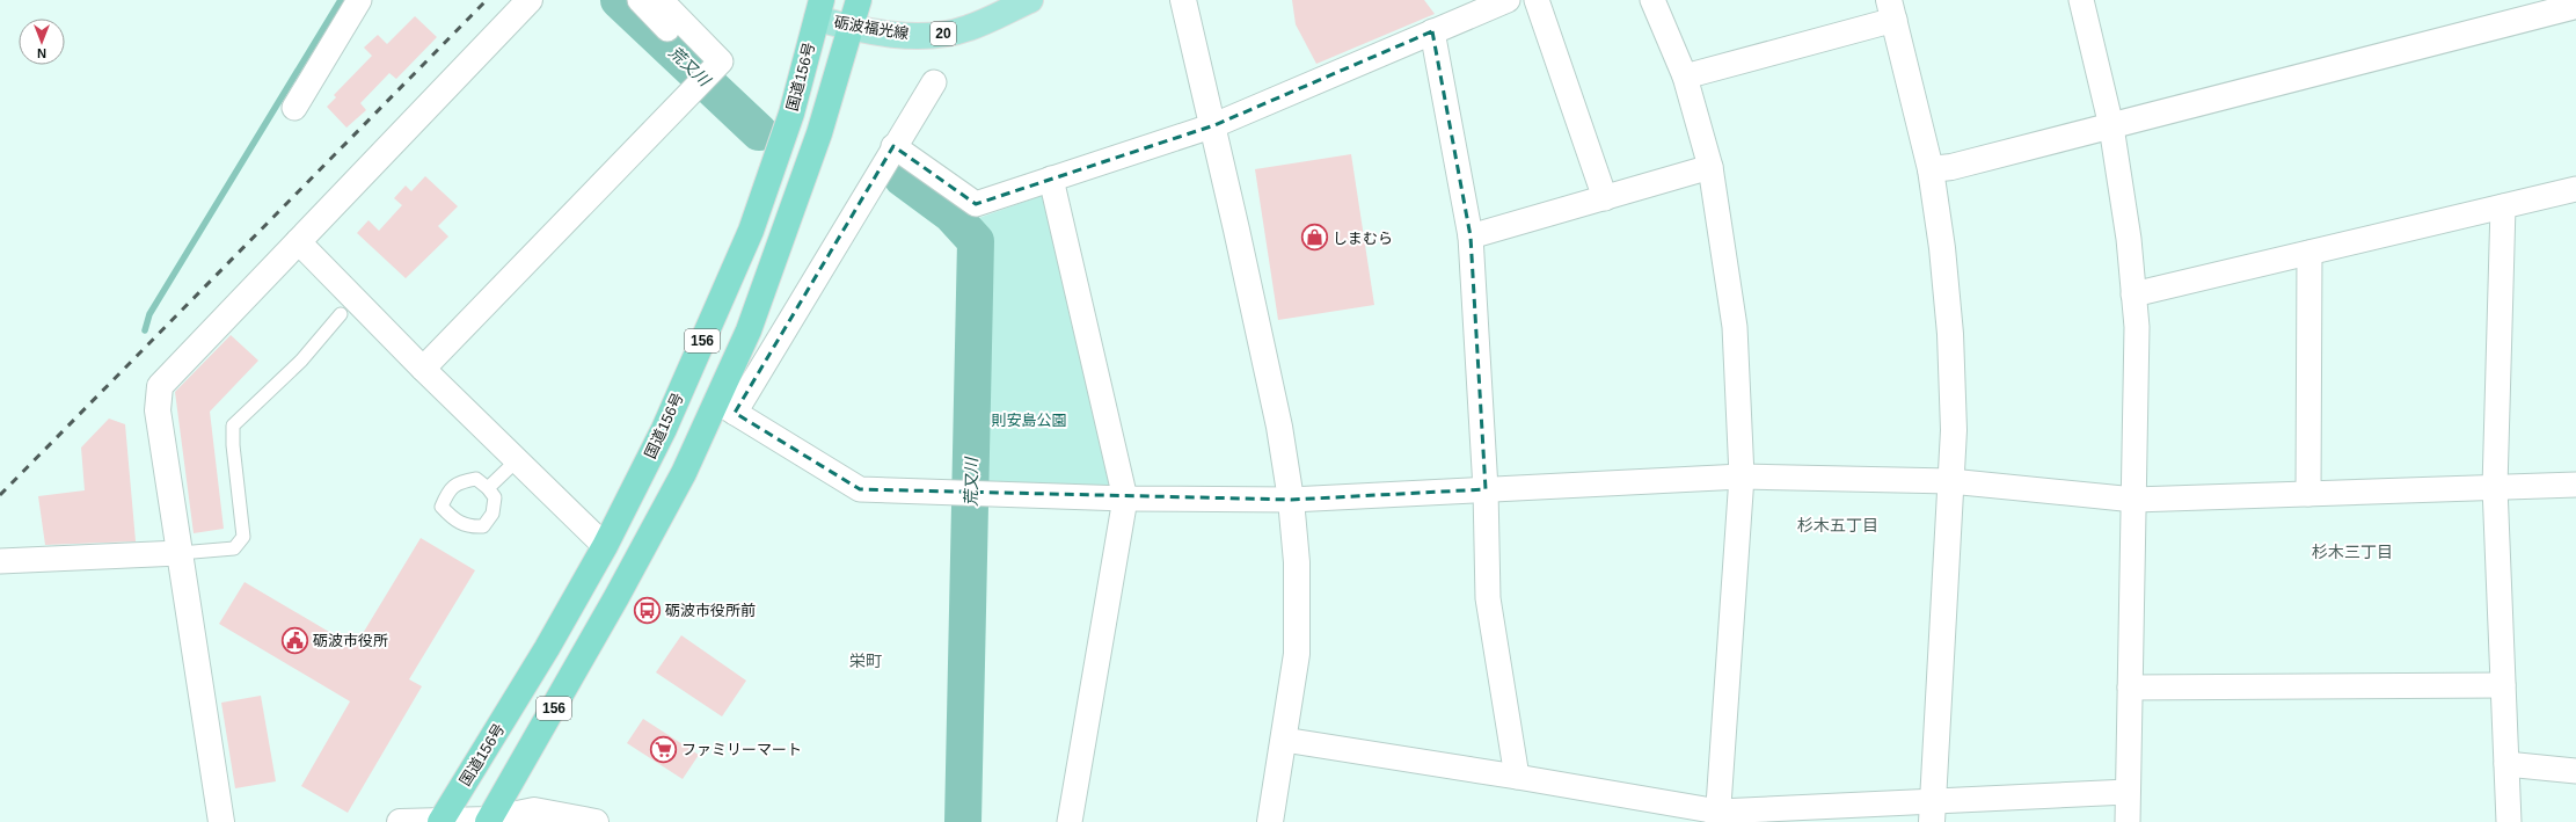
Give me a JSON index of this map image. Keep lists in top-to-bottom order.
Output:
{
  "streets": {
    "highway": ["国道156号", "156"],
    "main road": ["砺波福光線", "20"]
  },
  "crossings": [
    ["砺波福光線", "国道156号"],
    ["砺波福光線", "156"]
  ],
  "districts": ["杉木五丁目", "杉木三丁目", "栄町"],
  "water": ["荒又川"],
  "parks": ["則安島公園"],
  "places": {
    "shop": ["しまむら"],
    "bus stop": ["砺波市役所前"],
    "public building": ["砺波市役所"],
    "supermarket": ["ファミリーマート"]
  },
  "north": "bottom"
}
